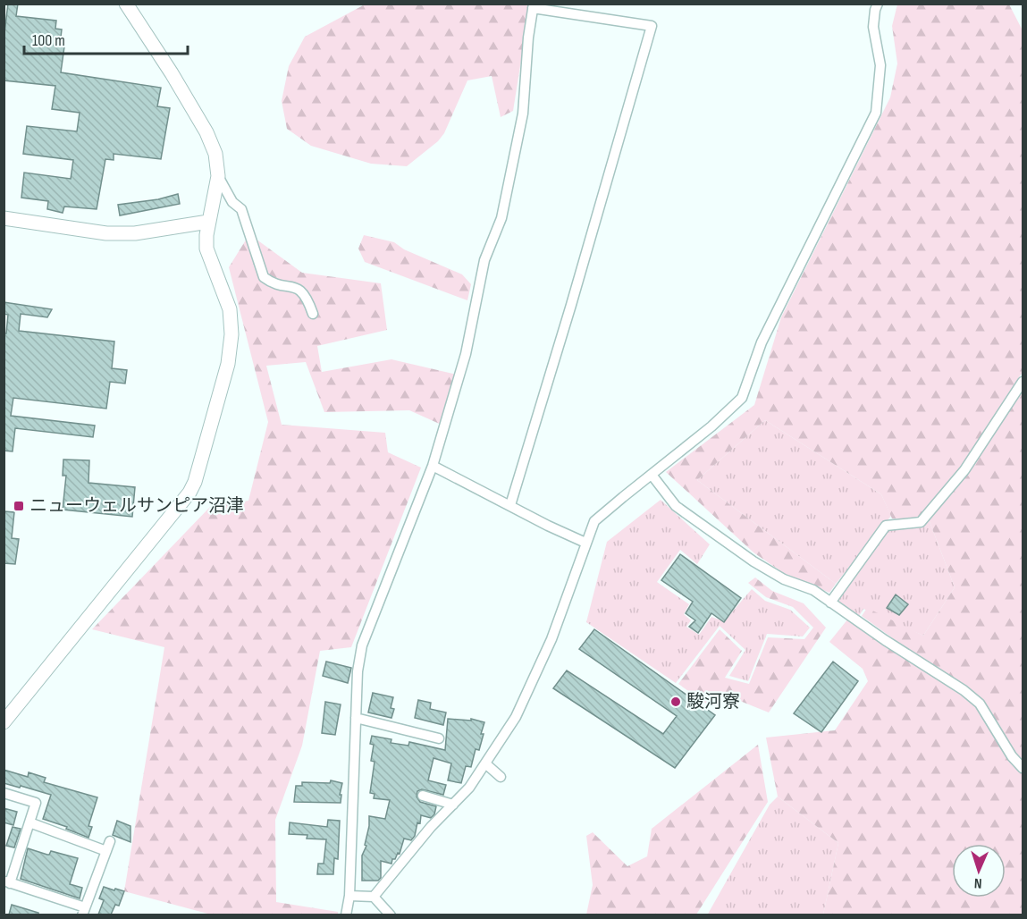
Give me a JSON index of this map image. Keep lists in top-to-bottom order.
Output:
{
  "places": {
    "transit": ["ニューウェルサンピア沼津"],
    "other": ["駿河寮"]
  },
  "scale_bar": "100 m",
  "north": "bottom"
}
